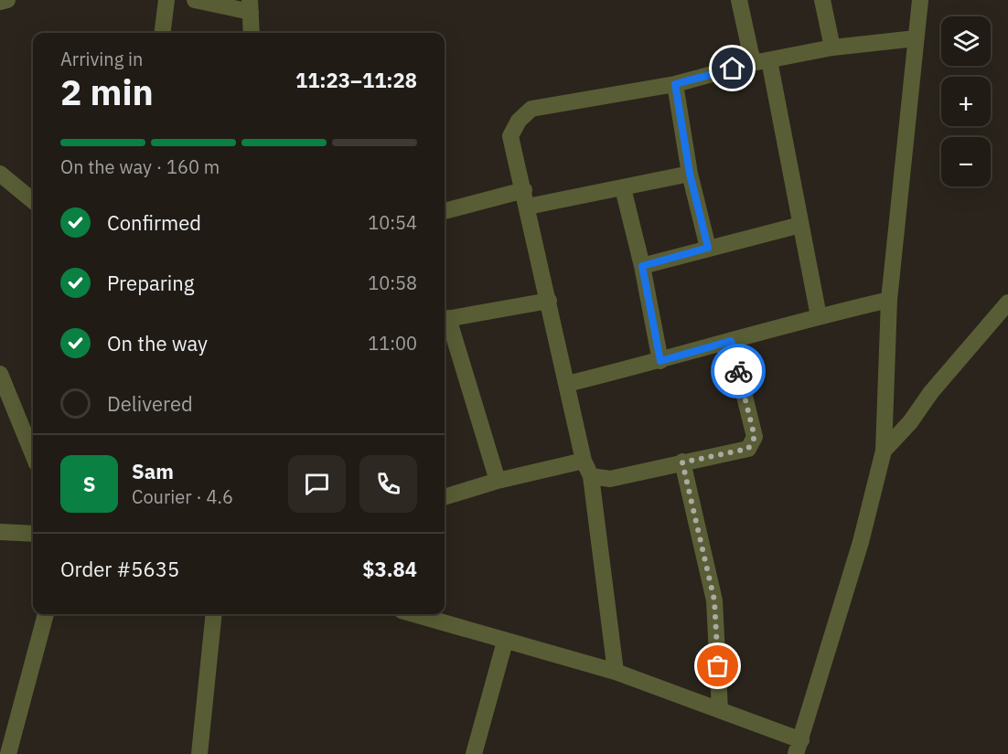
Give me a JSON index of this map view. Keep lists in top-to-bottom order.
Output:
{
  "page": {
    "map_buttons": ["+", "−"],
    "heading": ["2 min", "Arriving in", "11:23–11:28"],
    "panel": [
      "Sam",
      "Courier · 4.6",
      "Order #5635",
      "$3.84"
    ],
    "bar": "On the way · 160 m",
    "list": [
      ["Confirmed", "10:54"],
      ["Preparing", "10:58"],
      ["On the way", "11:00"],
      "Delivered"
    ],
    "round": "S"
  }
}
